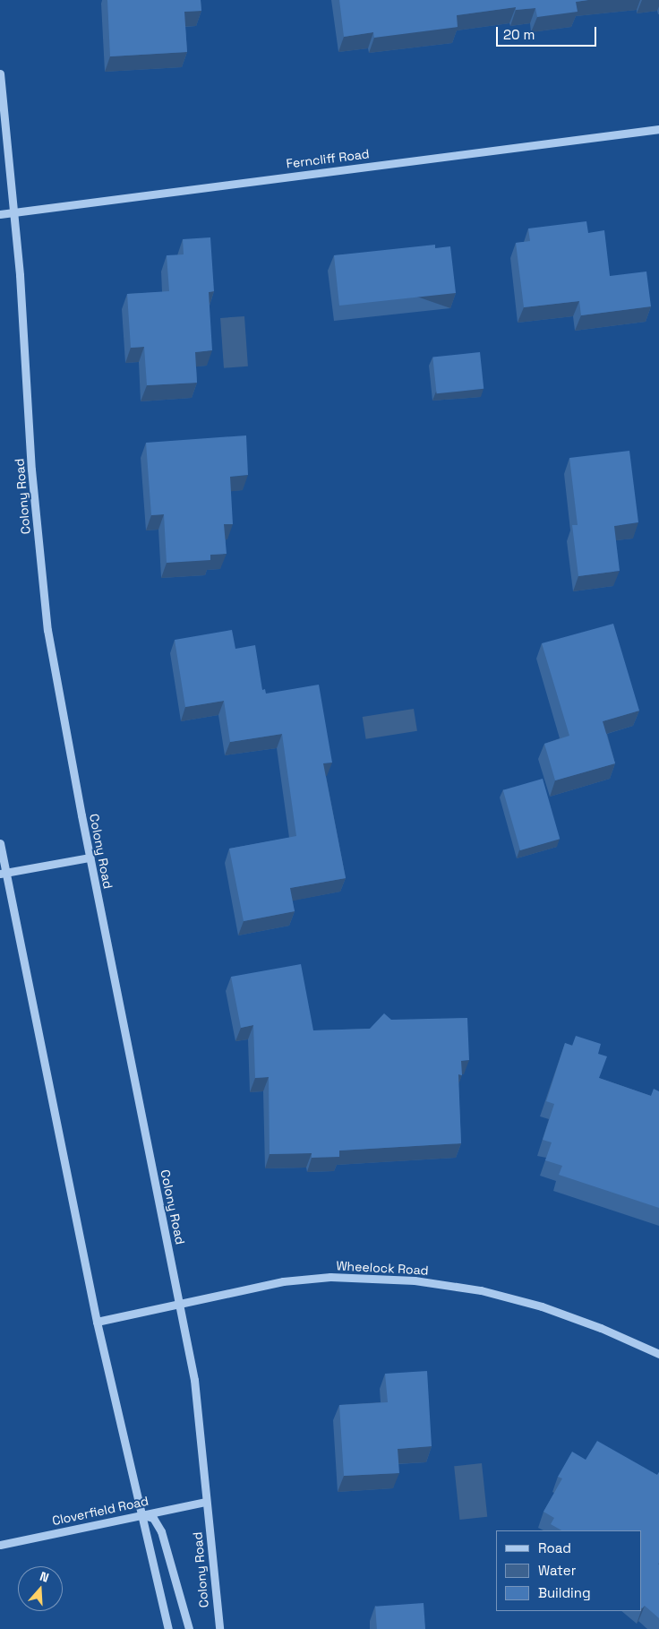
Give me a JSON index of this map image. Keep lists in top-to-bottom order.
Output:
{
  "streets": {
    "street": [
      "Ferncliff Road",
      "Colony Road",
      "Wheelock Road",
      "Cloverfield Road"
    ]
  },
  "crossings": [
    ["Ferncliff Road", "Colony Road"],
    ["Colony Road", "Wheelock Road"],
    ["Colony Road", "Cloverfield Road"]
  ],
  "legend": ["Road", "Water", "Building"],
  "scale_bar": "20 m",
  "north": "top"
}
